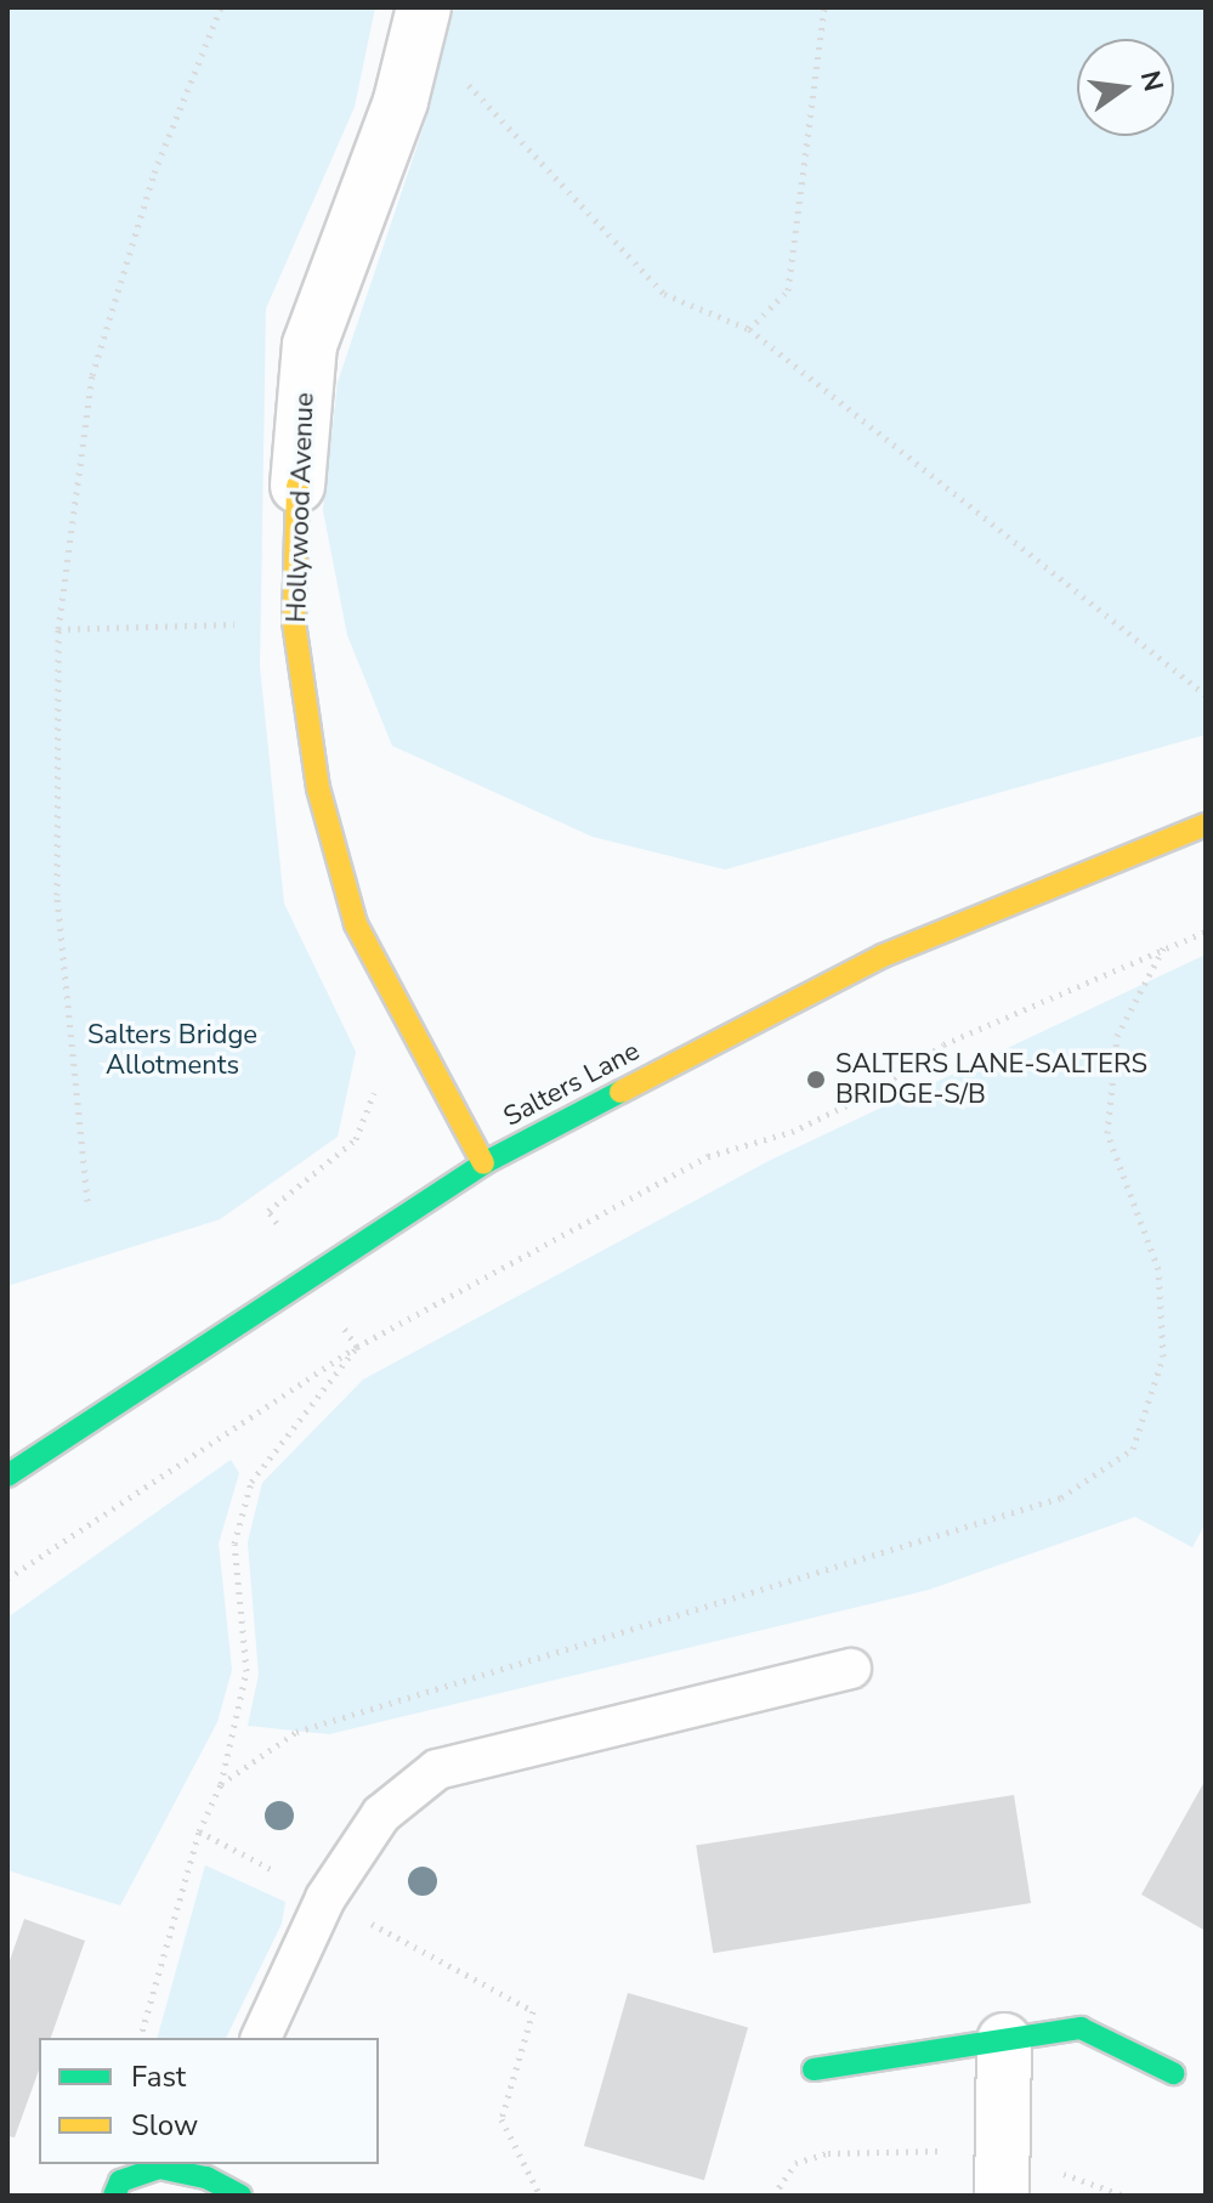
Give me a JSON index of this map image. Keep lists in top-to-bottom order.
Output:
{
  "streets": {
    "main road": ["Hollywood Avenue", "Salters Lane"]
  },
  "crossings": [
    ["Hollywood Avenue", "Salters Lane"]
  ],
  "parks": ["Salters Bridge Allotments"],
  "places": ["SALTERS LANE-SALTERS BRIDGE-S/B"],
  "legend": ["Fast", "Slow"],
  "north": "right"
}
